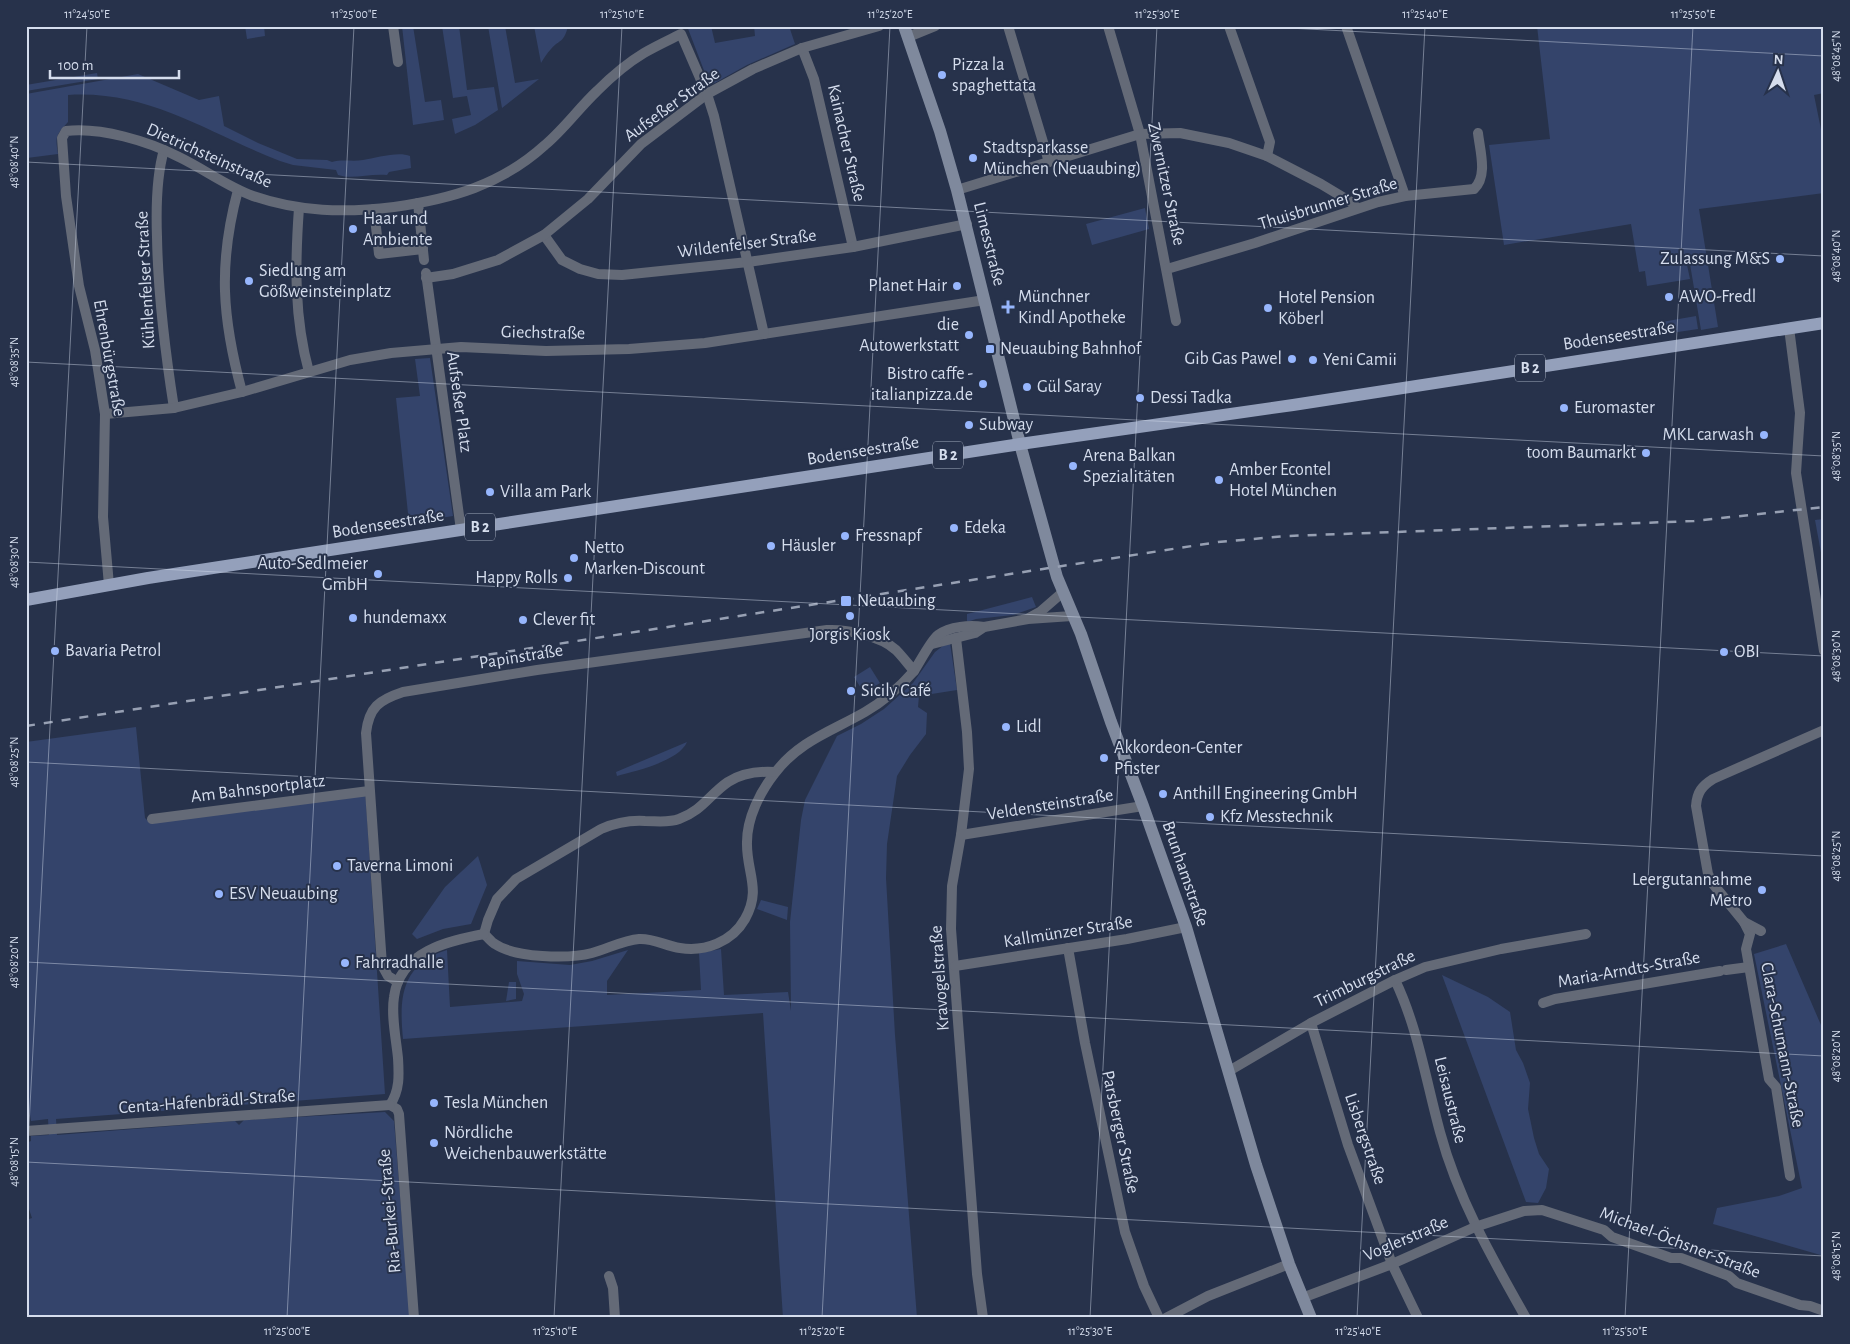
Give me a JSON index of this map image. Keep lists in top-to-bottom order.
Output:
{
  "streets": {
    "main road": ["Bodenseestraße", "B 2"],
    "street": [
      "Aufseßer Straße",
      "Kainacher Straße",
      "Dietrichsteinstraße",
      "Zwernitzer Straße",
      "Thuisbrunner Straße",
      "Wildenfelser Straße",
      "Limesstraße",
      "Kühlenfelser Straße",
      "Giechstraße",
      "Ehrenbürgstraße",
      "Aufseßer Platz",
      "Papinstraße",
      "Am Bahnsportplatz",
      "Veldensteinstraße",
      "Brunhamstraße",
      "Kallmünzer Straße",
      "Maria-Arndts-Straße",
      "Kravogelstraße",
      "Trimburgstraße",
      "Clara-Schumann-Straße",
      "Leisaustraße",
      "Centa-Hafenbrädl-Straße",
      "Parsberger Straße",
      "Lisbergstraße",
      "Ria-Burkei-Straße",
      "Voglerstraße",
      "Michael-Öchsner-Straße"
    ]
  },
  "crossings": [
    ["Aufseßer Straße", "Kainacher Straße"],
    ["Aufseßer Straße", "Dietrichsteinstraße"],
    ["Aufseßer Straße", "Wildenfelser Straße"],
    ["Aufseßer Straße", "Aufseßer Platz"],
    ["Kainacher Straße", "Wildenfelser Straße"],
    ["Dietrichsteinstraße", "Kühlenfelser Straße"],
    ["Dietrichsteinstraße", "Ehrenbürgstraße"],
    ["Zwernitzer Straße", "Thuisbrunner Straße"],
    ["Wildenfelser Straße", "Limesstraße"],
    ["Limesstraße", "Giechstraße"],
    ["Limesstraße", "Bodenseestraße"],
    ["Limesstraße", "Brunhamstraße"],
    ["Kühlenfelser Straße", "Giechstraße"],
    ["Giechstraße", "Ehrenbürgstraße"],
    ["Giechstraße", "Aufseßer Platz"],
    ["Bodenseestraße", "Ehrenbürgstraße"],
    ["Bodenseestraße", "Aufseßer Platz"],
    ["Bodenseestraße", "Brunhamstraße"],
    ["Papinstraße", "Am Bahnsportplatz"],
    ["Veldensteinstraße", "Brunhamstraße"],
    ["Veldensteinstraße", "Kravogelstraße"],
    ["Brunhamstraße", "Kallmünzer Straße"],
    ["Brunhamstraße", "Trimburgstraße"],
    ["Brunhamstraße", "Voglerstraße"],
    ["Kallmünzer Straße", "Kravogelstraße"],
    ["Kallmünzer Straße", "Parsberger Straße"],
    ["Maria-Arndts-Straße", "Clara-Schumann-Straße"],
    ["Trimburgstraße", "Leisaustraße"],
    ["Trimburgstraße", "Lisbergstraße"],
    ["Leisaustraße", "Voglerstraße"],
    ["Centa-Hafenbrädl-Straße", "Ria-Burkei-Straße"],
    ["Lisbergstraße", "Voglerstraße"],
    ["Voglerstraße", "Michael-Öchsner-Straße"]
  ],
  "places": {
    "other": [
      "Pizza la spaghettata",
      "Stadtsparkasse München (Neuaubing)",
      "Haar und Ambiente",
      "Zulassung M&S",
      "Siedlung am Gößweinsteinplatz",
      "Planet Hair",
      "AWO-Fredl",
      "Hotel Pension Köberl",
      "die Autowerkstatt",
      "Gib Gas Pawel",
      "Yeni Camii",
      "Bistro caffe - italianpizza.de",
      "Gül Saray",
      "Dessi Tadka",
      "Euromaster",
      "Subway",
      "MKL carwash",
      "toom Baumarkt",
      "Arena Balkan Spezialitäten",
      "Amber Econtel Hotel München",
      "Villa am Park",
      "Edeka",
      "Fressnapf",
      "Häusler",
      "Netto Marken-Discount",
      "Auto-Sedlmeier GmbH",
      "Happy Rolls",
      "Jorgis Kiosk",
      "hundemaxx",
      "Clever fit",
      "Bavaria Petrol",
      "OBI",
      "Sicily Café",
      "Lidl",
      "Akkordeon-Center Pfister",
      "Anthill Engineering GmbH",
      "Kfz Messtechnik",
      "Taverna Limoni",
      "Leergutannahme Metro",
      "ESV Neuaubing",
      "Fahrradhalle",
      "Tesla München",
      "Nördliche Weichenbauwerkstätte"
    ],
    "health": ["Münchner Kindl Apotheke"],
    "transit": ["Neuaubing Bahnhof", "Neuaubing"]
  },
  "scale_bar": "100 m",
  "north": "top",
  "coordinates": [
    "11°24'50\"E",
    "11°25'00\"E",
    "11°25'10\"E",
    "11°25'20\"E",
    "11°25'30\"E",
    "11°25'40\"E",
    "11°25'50\"E",
    "48°08'45\"N",
    "48°08'40\"N",
    "48°08'35\"N",
    "48°08'30\"N",
    "48°08'25\"N",
    "48°08'20\"N",
    "48°08'15\"N"
  ]
}
